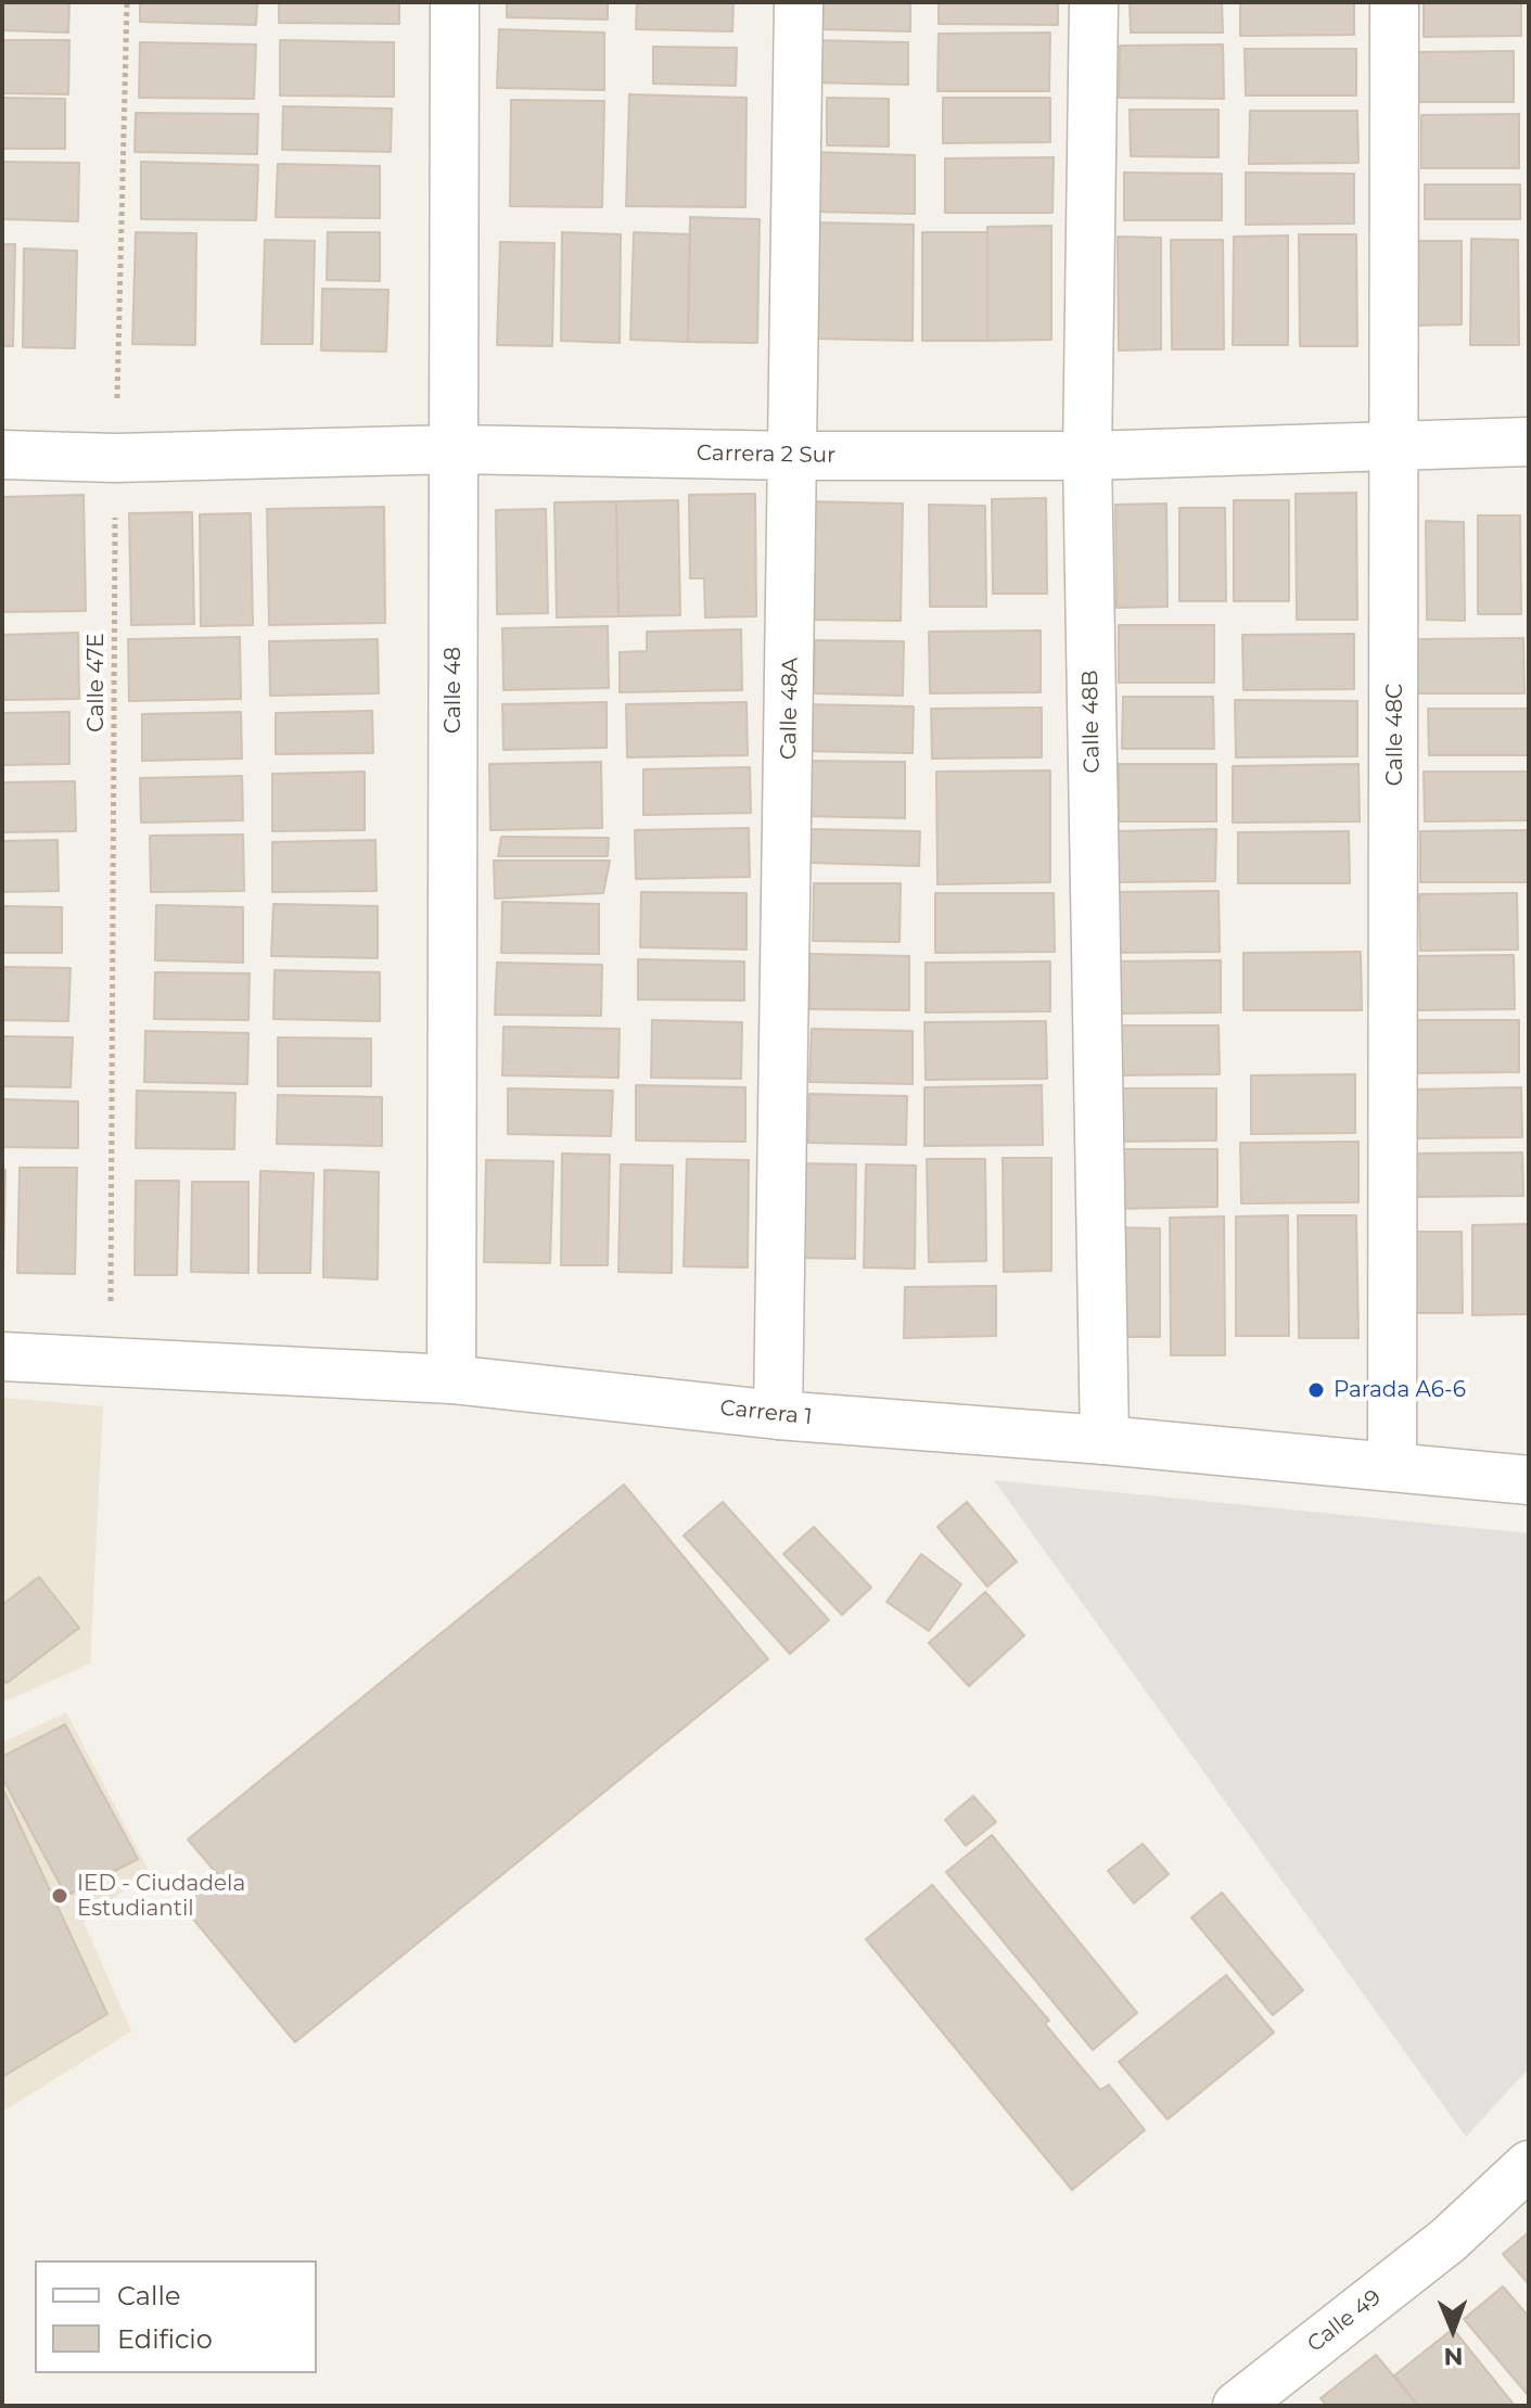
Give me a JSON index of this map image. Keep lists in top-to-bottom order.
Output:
{
  "streets": {
    "street": [
      "Carrera 2 Sur",
      "Calle 48",
      "Calle 48A",
      "Calle 48B",
      "Calle 48C",
      "Carrera 1",
      "Calle 49"
    ],
    "path": ["Calle 47E"]
  },
  "crossings": [
    ["Carrera 2 Sur", "Calle 47E"],
    ["Carrera 2 Sur", "Calle 48"],
    ["Carrera 2 Sur", "Calle 48A"],
    ["Carrera 2 Sur", "Calle 48B"],
    ["Carrera 2 Sur", "Calle 48C"],
    ["Calle 47E", "Carrera 1"],
    ["Calle 48", "Carrera 1"],
    ["Calle 48A", "Carrera 1"],
    ["Calle 48B", "Carrera 1"],
    ["Calle 48C", "Carrera 1"]
  ],
  "places": ["Parada A6-6", "IED - Ciudadela Estudiantil"],
  "legend": ["Calle", "Edificio"],
  "north": "bottom"
}
